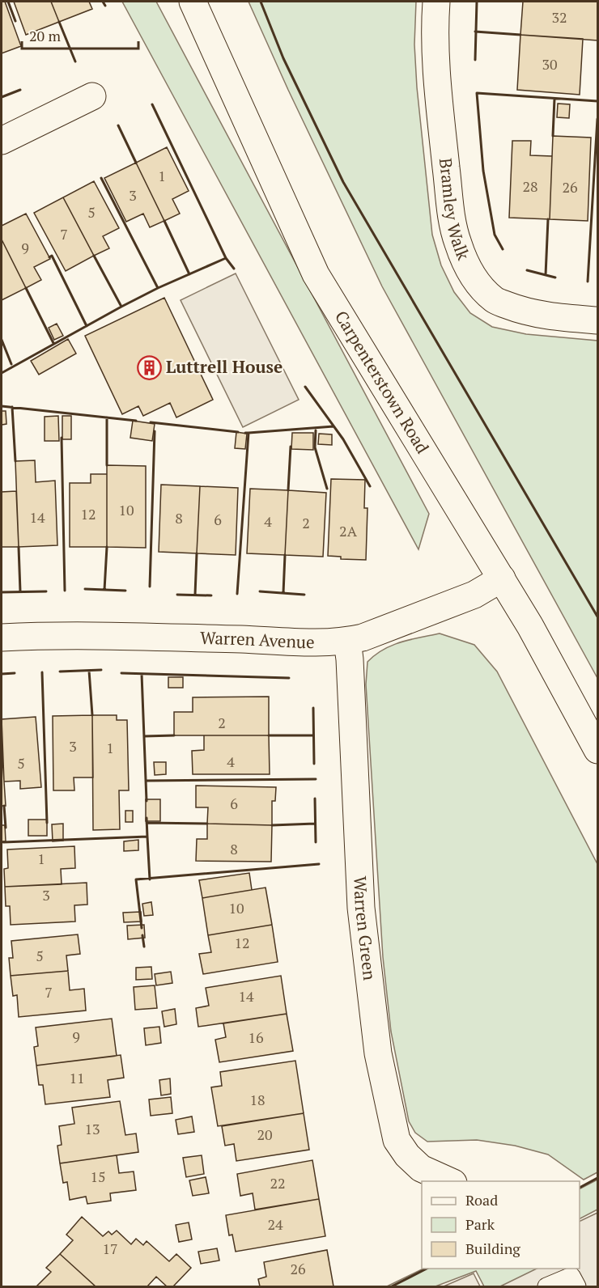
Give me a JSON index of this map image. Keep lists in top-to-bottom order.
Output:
{
  "streets": {
    "street": [
      "Bramley Walk",
      "Carpenterstown Road",
      "Warren Avenue",
      "Warren Green"
    ]
  },
  "crossings": [
    ["Carpenterstown Road", "Warren Avenue"],
    ["Warren Avenue", "Warren Green"]
  ],
  "places": {
    "building": ["Luttrell House"]
  },
  "house_numbers": [
    "32",
    "30",
    "1",
    "28",
    "26",
    "3",
    "5",
    "7",
    "9",
    "10",
    "12",
    "14",
    "8",
    "6",
    "4",
    "2",
    "2A",
    "2",
    "3",
    "1",
    "4",
    "5",
    "6",
    "8",
    "1",
    "3",
    "10",
    "12",
    "5",
    "7",
    "14",
    "9",
    "16",
    "11",
    "18",
    "13",
    "20",
    "15",
    "22",
    "24",
    "17",
    "26"
  ],
  "legend": ["Road", "Park", "Building"],
  "scale_bar": "20 m"
}
